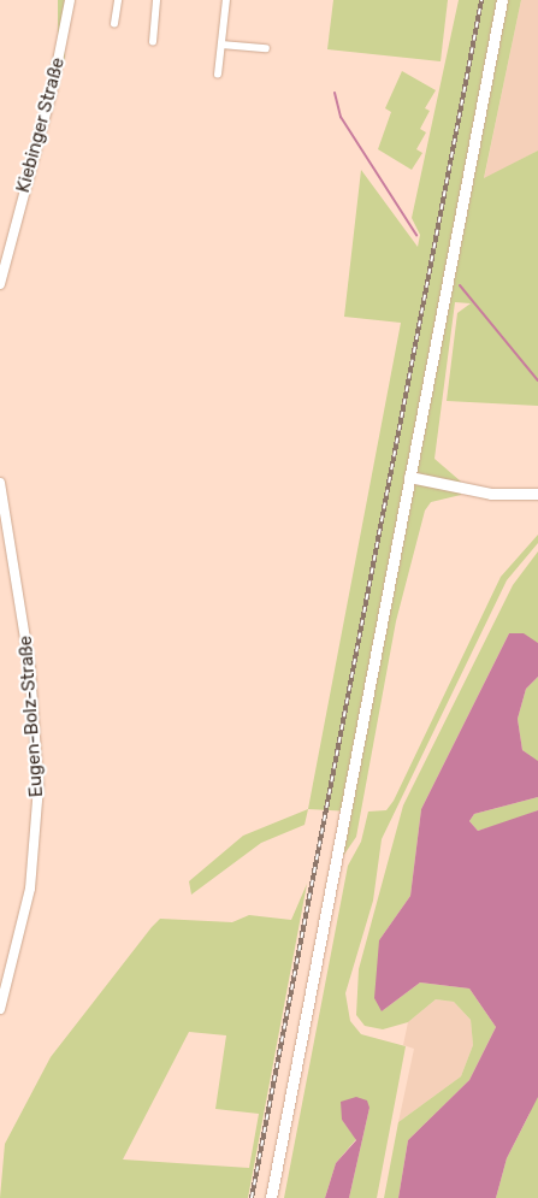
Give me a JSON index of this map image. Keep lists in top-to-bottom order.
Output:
{
  "streets": {
    "street": ["Kiebinger Straße", "Eugen-Bolz-Straße"]
  }
}
